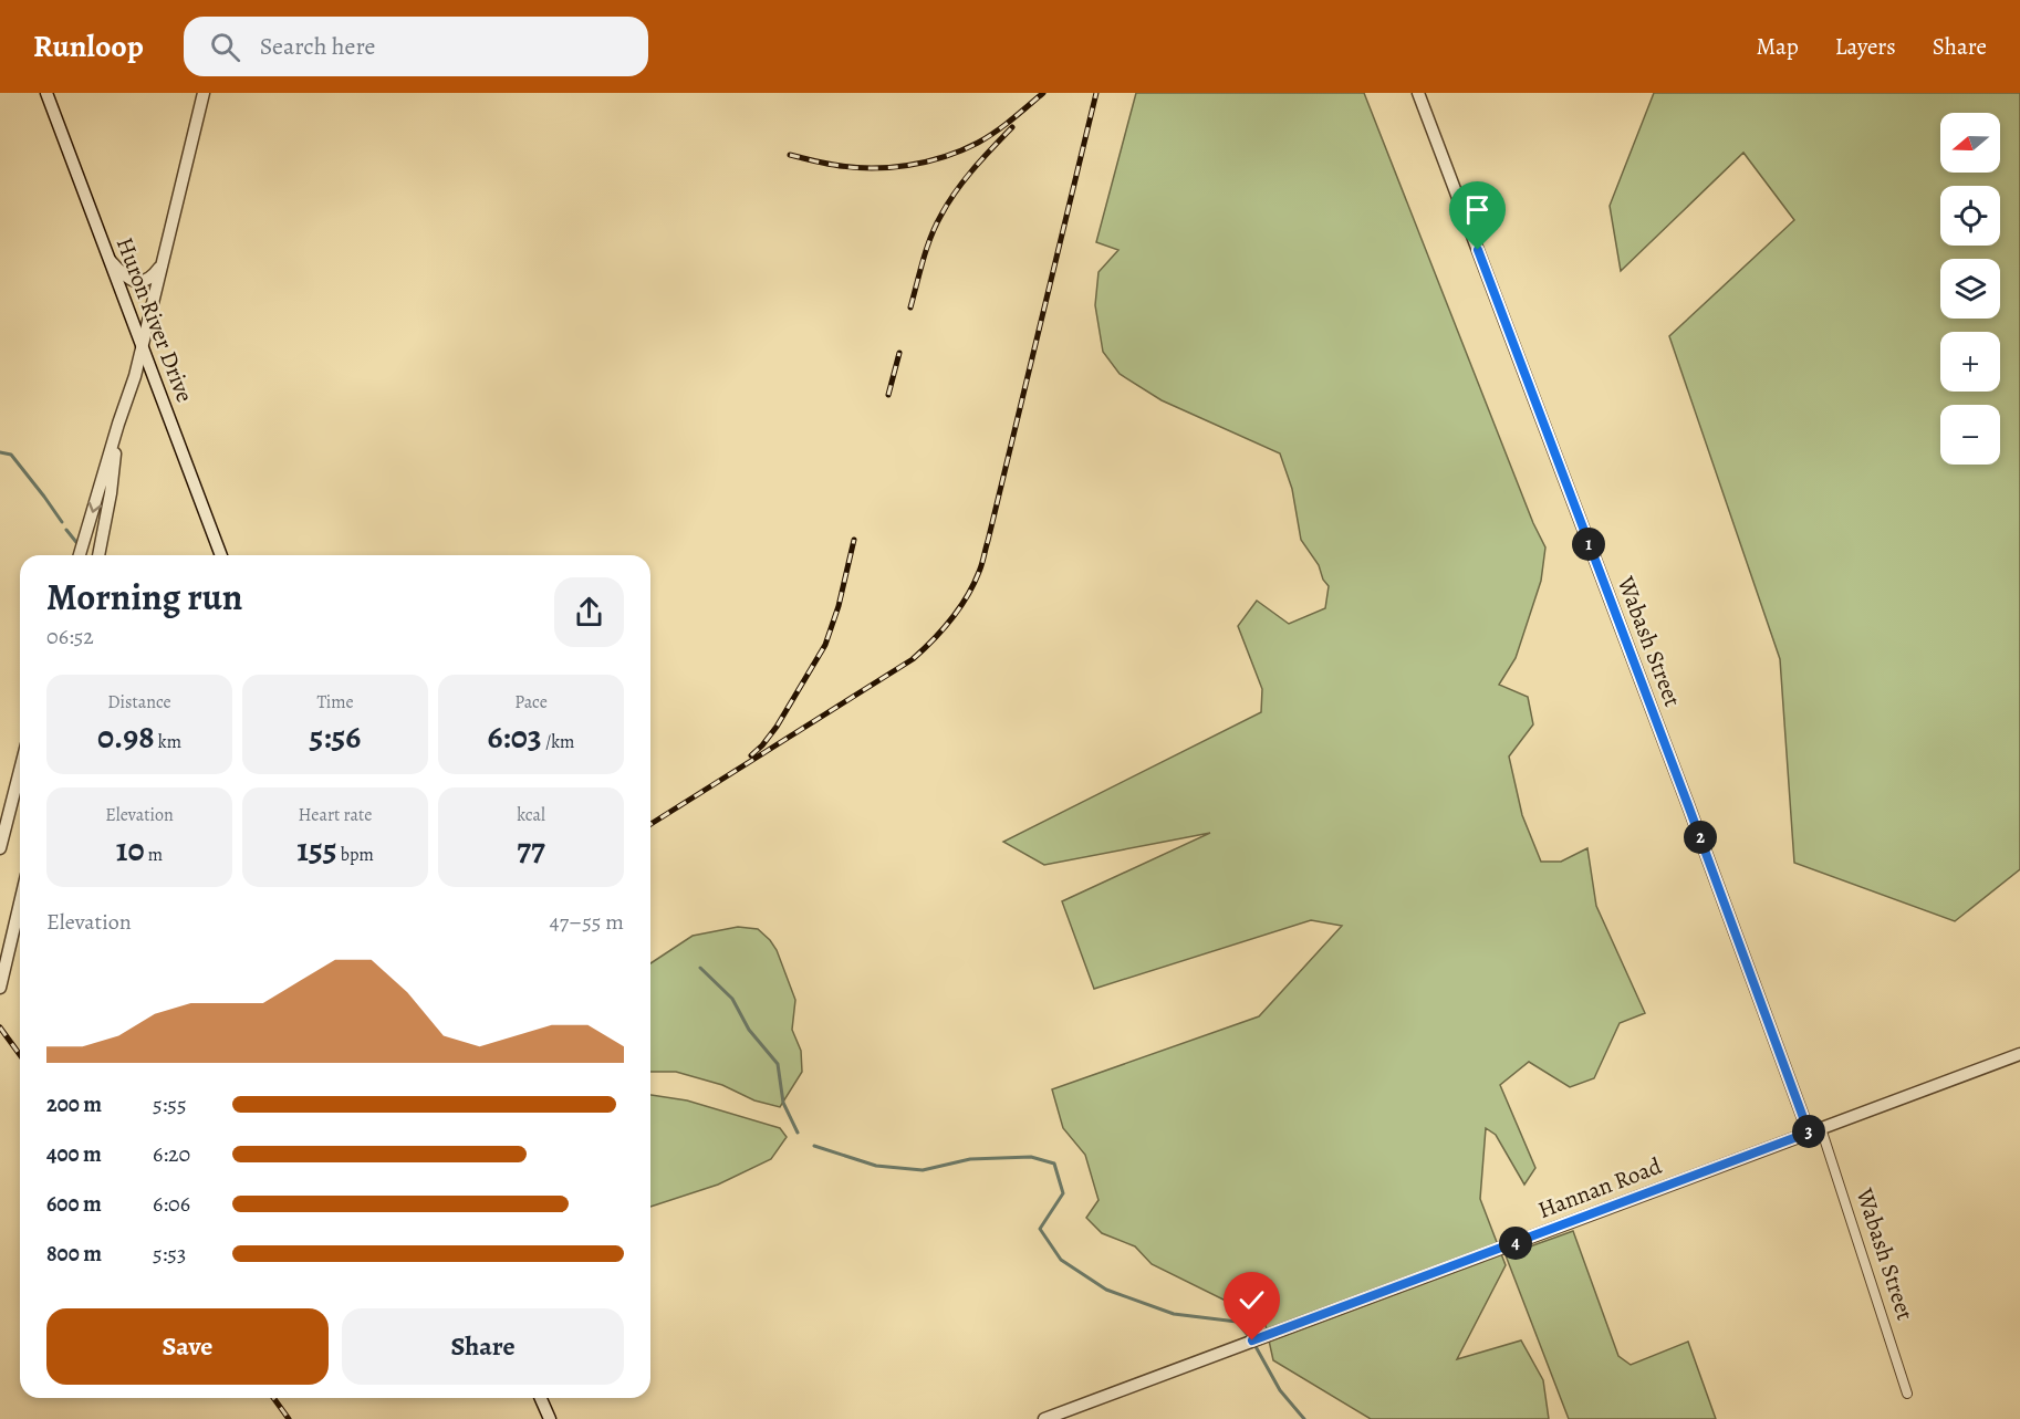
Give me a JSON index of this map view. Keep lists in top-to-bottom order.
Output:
{
  "streets": {
    "street": ["Huron River Drive", "Wabash Street", "Hannan Road"]
  },
  "crossings": [
    ["Wabash Street", "Hannan Road"]
  ],
  "north": "left",
  "page": {
    "header": "Runloop",
    "search": "Search here",
    "nav": ["Map", "Layers", "Share"],
    "map_buttons": ["+", "−"],
    "pins": [
      "1",
      "2",
      "3",
      "4"
    ],
    "heading": ["Morning run", "06:52"],
    "stats": [
      ["Distance", "0.98 km"],
      ["Time", "5:56"],
      ["Pace", "6:03 /km"],
      ["Elevation", "10 m"],
      ["Heart rate", "155 bpm"],
      ["kcal", "77"]
    ],
    "chart": ["Elevation", "47–55 m"],
    "list": [
      {
        "name": "200 m",
        "note": "5:55"
      },
      {
        "name": "400 m",
        "note": "6:20"
      },
      {
        "name": "600 m",
        "note": "6:06"
      },
      {
        "name": "800 m",
        "note": "5:53"
      }
    ],
    "buttons": ["Save", "Share"]
  }
}
